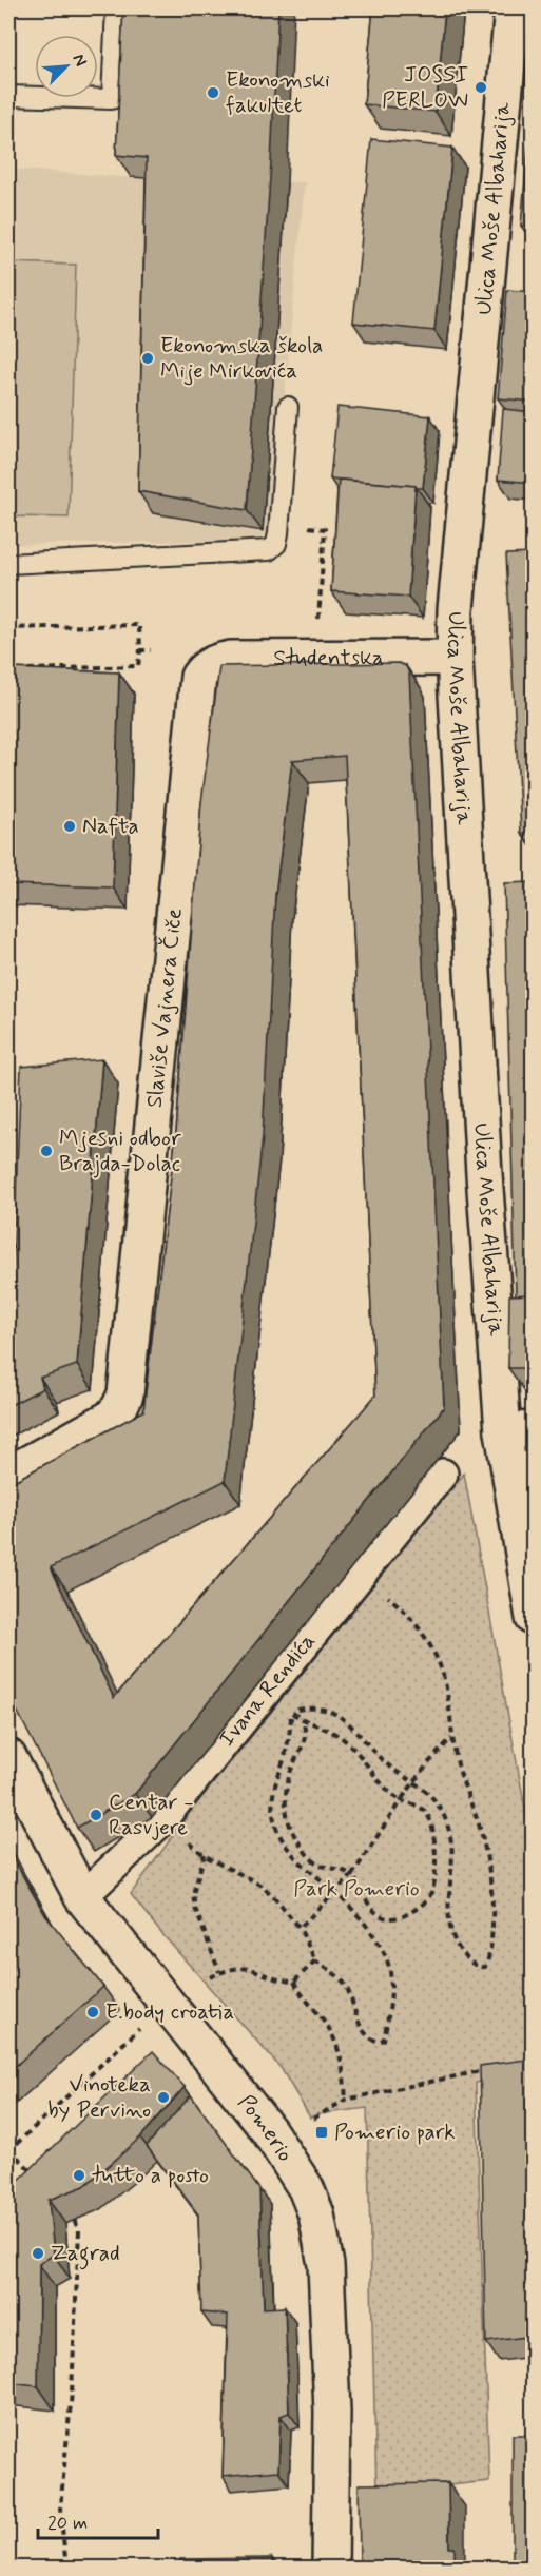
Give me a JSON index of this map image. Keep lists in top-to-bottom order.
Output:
{
  "streets": {
    "street": [
      "Ulica Moše Albaharija",
      "Studentska",
      "Slaviše Vajnera Čiče",
      "Ivana Rendića",
      "Pomerio"
    ]
  },
  "crossings": [
    ["Ulica Moše Albaharija", "Studentska"],
    ["Studentska", "Slaviše Vajnera Čiče"],
    ["Ivana Rendića", "Pomerio"]
  ],
  "parks": ["Park Pomerio"],
  "places": {
    "other": [
      "JOSSI PERLOW",
      "Ekonomski fakultet",
      "Ekonomska škola Mije Mirkovića",
      "Nafta",
      "Mjesni odbor Brajda-Dolac",
      "Centar - Rasvjere",
      "E.body croatia",
      "Vinoteka by Pervino",
      "tutto a posto",
      "Zagrad"
    ],
    "transit": ["Pomerio park"]
  },
  "scale_bar": "20 m",
  "north": "top right"
}
